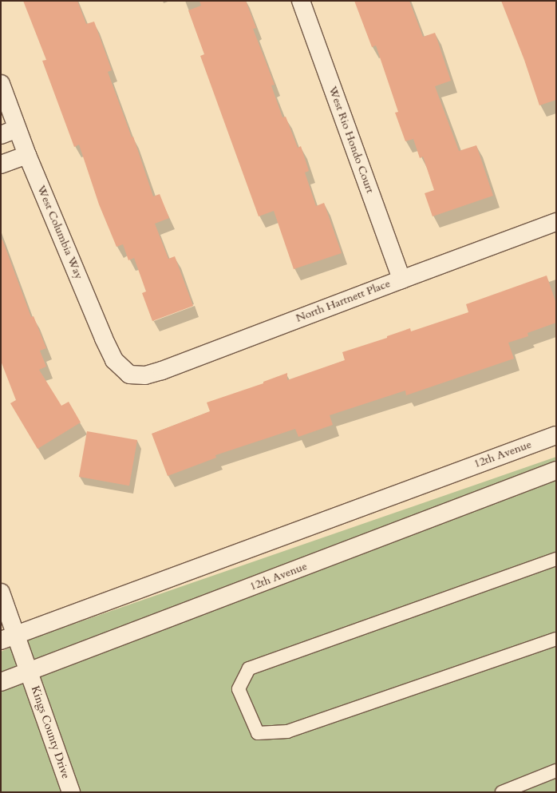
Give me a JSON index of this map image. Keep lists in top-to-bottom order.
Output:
{
  "streets": {
    "street": [
      "West Rio Hondo Court",
      "West Columbia Way",
      "North Hartnett Place",
      "12th Avenue",
      "Kings County Drive"
    ]
  },
  "crossings": [
    ["West Rio Hondo Court", "North Hartnett Place"],
    ["West Columbia Way", "North Hartnett Place"],
    ["12th Avenue", "Kings County Drive"]
  ]
}
